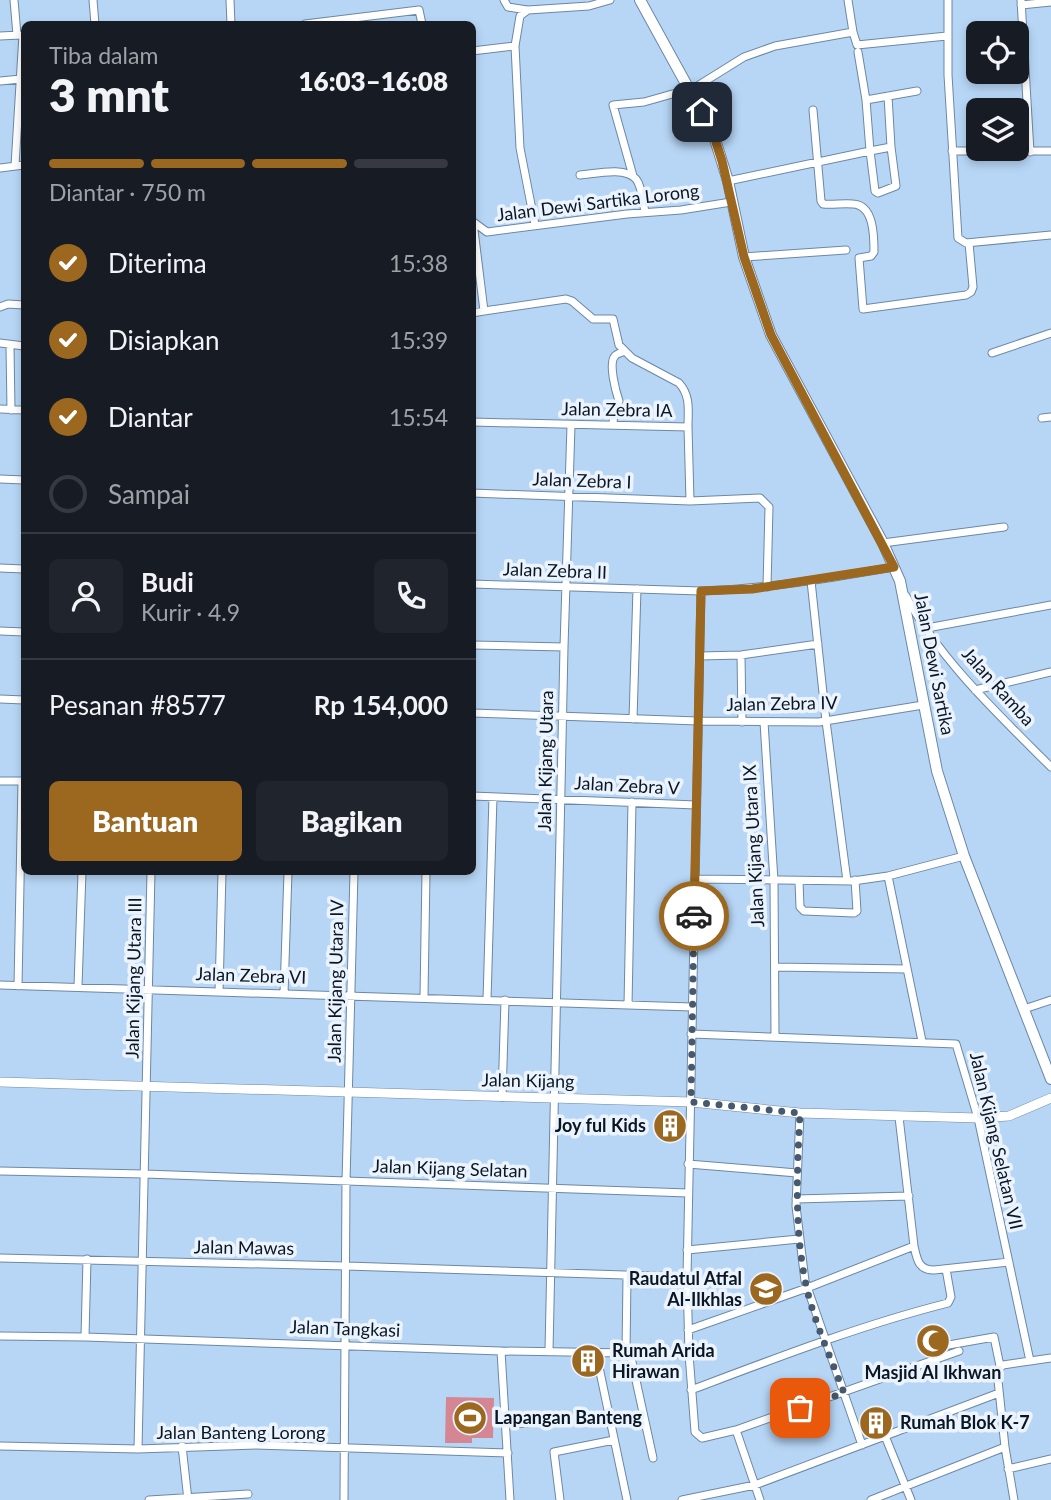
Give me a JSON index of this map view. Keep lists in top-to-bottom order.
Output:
{
  "streets": {
    "main road": ["Jalan Dewi Sartika"],
    "street": [
      "Jalan Dewi Sartika Lorong",
      "Jalan Zebra IA",
      "Jalan Zebra I",
      "Jalan Zebra II",
      "Jalan Ramba",
      "Jalan Zebra IV",
      "Jalan Kijang Utara",
      "Jalan Zebra V",
      "Jalan Kijang Utara IX",
      "Jalan Zebra VI",
      "Jalan Kijang Utara III",
      "Jalan Kijang Utara IV",
      "Jalan Kijang",
      "Jalan Kijang Selatan VII",
      "Jalan Kijang Selatan",
      "Jalan Mawas",
      "Jalan Tangkasi",
      "Jalan Banteng Lorong"
    ]
  },
  "crossings": [
    ["Jalan Dewi Sartika Lorong", "Jalan Dewi Sartika"],
    ["Jalan Zebra IA", "Jalan Zebra I"],
    ["Jalan Zebra IA", "Jalan Kijang Utara"],
    ["Jalan Zebra I", "Jalan Zebra II"],
    ["Jalan Zebra I", "Jalan Kijang Utara"],
    ["Jalan Zebra II", "Jalan Dewi Sartika"],
    ["Jalan Zebra II", "Jalan Kijang Utara"],
    ["Jalan Dewi Sartika", "Jalan Ramba"],
    ["Jalan Dewi Sartika", "Jalan Zebra IV"],
    ["Jalan Zebra IV", "Jalan Kijang Utara"],
    ["Jalan Zebra IV", "Jalan Kijang Utara IX"],
    ["Jalan Kijang Utara", "Jalan Zebra V"],
    ["Jalan Kijang Utara", "Jalan Zebra VI"],
    ["Jalan Kijang Utara", "Jalan Kijang"],
    ["Jalan Kijang Utara", "Jalan Kijang Selatan"],
    ["Jalan Kijang Utara IX", "Jalan Kijang Selatan VII"],
    ["Jalan Zebra VI", "Jalan Kijang Utara III"],
    ["Jalan Zebra VI", "Jalan Kijang Utara IV"],
    ["Jalan Kijang Utara III", "Jalan Kijang"],
    ["Jalan Kijang Utara IV", "Jalan Kijang"],
    ["Jalan Kijang Utara IV", "Jalan Kijang Selatan"],
    ["Jalan Kijang", "Jalan Kijang Selatan VII"],
    ["Jalan Kijang", "Jalan Kijang Selatan"],
    ["Jalan Tangkasi", "Jalan Banteng Lorong"]
  ],
  "places": {
    "building": ["Joy ful Kids", "Rumah Arida Hirawan", "Rumah Blok K-7"],
    "school or university": ["Raudatul Atfal Al-Ilkhlas"],
    "mosque": ["Masjid Al Ikhwan"],
    "sports": ["Lapangan Banteng"]
  },
  "page": {
    "heading": ["3 mnt", "Tiba dalam", "16:03–16:08"],
    "panel": [
      "Budi",
      "Kurir · 4.9",
      "Pesanan #8577",
      "Rp 154,000"
    ],
    "bar": "Diantar · 750 m",
    "list": [
      ["Diterima", "15:38"],
      ["Disiapkan", "15:39"],
      ["Diantar", "15:54"],
      "Sampai"
    ],
    "buttons": ["Bantuan", "Bagikan"]
  }
}
